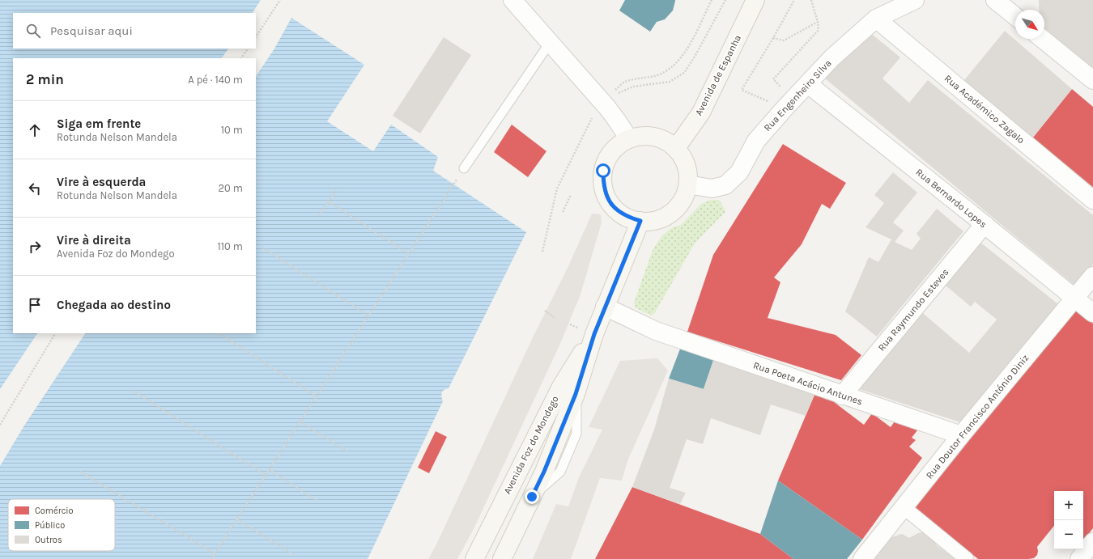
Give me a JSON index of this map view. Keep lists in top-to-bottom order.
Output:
{
  "streets": {
    "main road": ["Avenida de Espanha", "Avenida Foz do Mondego"],
    "street": [
      "Rua Engenheiro Silva",
      "Rua Académico Zagalo",
      "Rua Bernardo Lopes",
      "Rua Raymundo Esteves",
      "Rua Poeta Acácio Antunes",
      "Rua Doutor Francisco António Diniz"
    ]
  },
  "crossings": [
    ["Avenida de Espanha", "Rua Engenheiro Silva"],
    ["Avenida de Espanha", "Avenida Foz do Mondego"],
    ["Rua Engenheiro Silva", "Rua Académico Zagalo"],
    ["Rua Engenheiro Silva", "Rua Bernardo Lopes"],
    ["Rua Engenheiro Silva", "Avenida Foz do Mondego"],
    ["Rua Bernardo Lopes", "Rua Raymundo Esteves"],
    ["Rua Bernardo Lopes", "Rua Doutor Francisco António Diniz"],
    ["Rua Raymundo Esteves", "Rua Poeta Acácio Antunes"],
    ["Rua Poeta Acácio Antunes", "Rua Doutor Francisco António Diniz"],
    ["Rua Poeta Acácio Antunes", "Avenida Foz do Mondego"]
  ],
  "legend": ["Comércio", "Público", "Outros"],
  "north": "bottom right",
  "page": {
    "search": "Pesquisar aqui",
    "heading": ["2 min", "A pé · 140 m"],
    "list": [
      ["Siga em frente", "Rotunda Nelson Mandela", "10 m"],
      ["Vire à esquerda", "Rotunda Nelson Mandela", "20 m"],
      ["Vire à direita", "Avenida Foz do Mondego", "110 m"],
      "Chegada ao destino"
    ],
    "map_buttons": ["+", "−"]
  }
}
